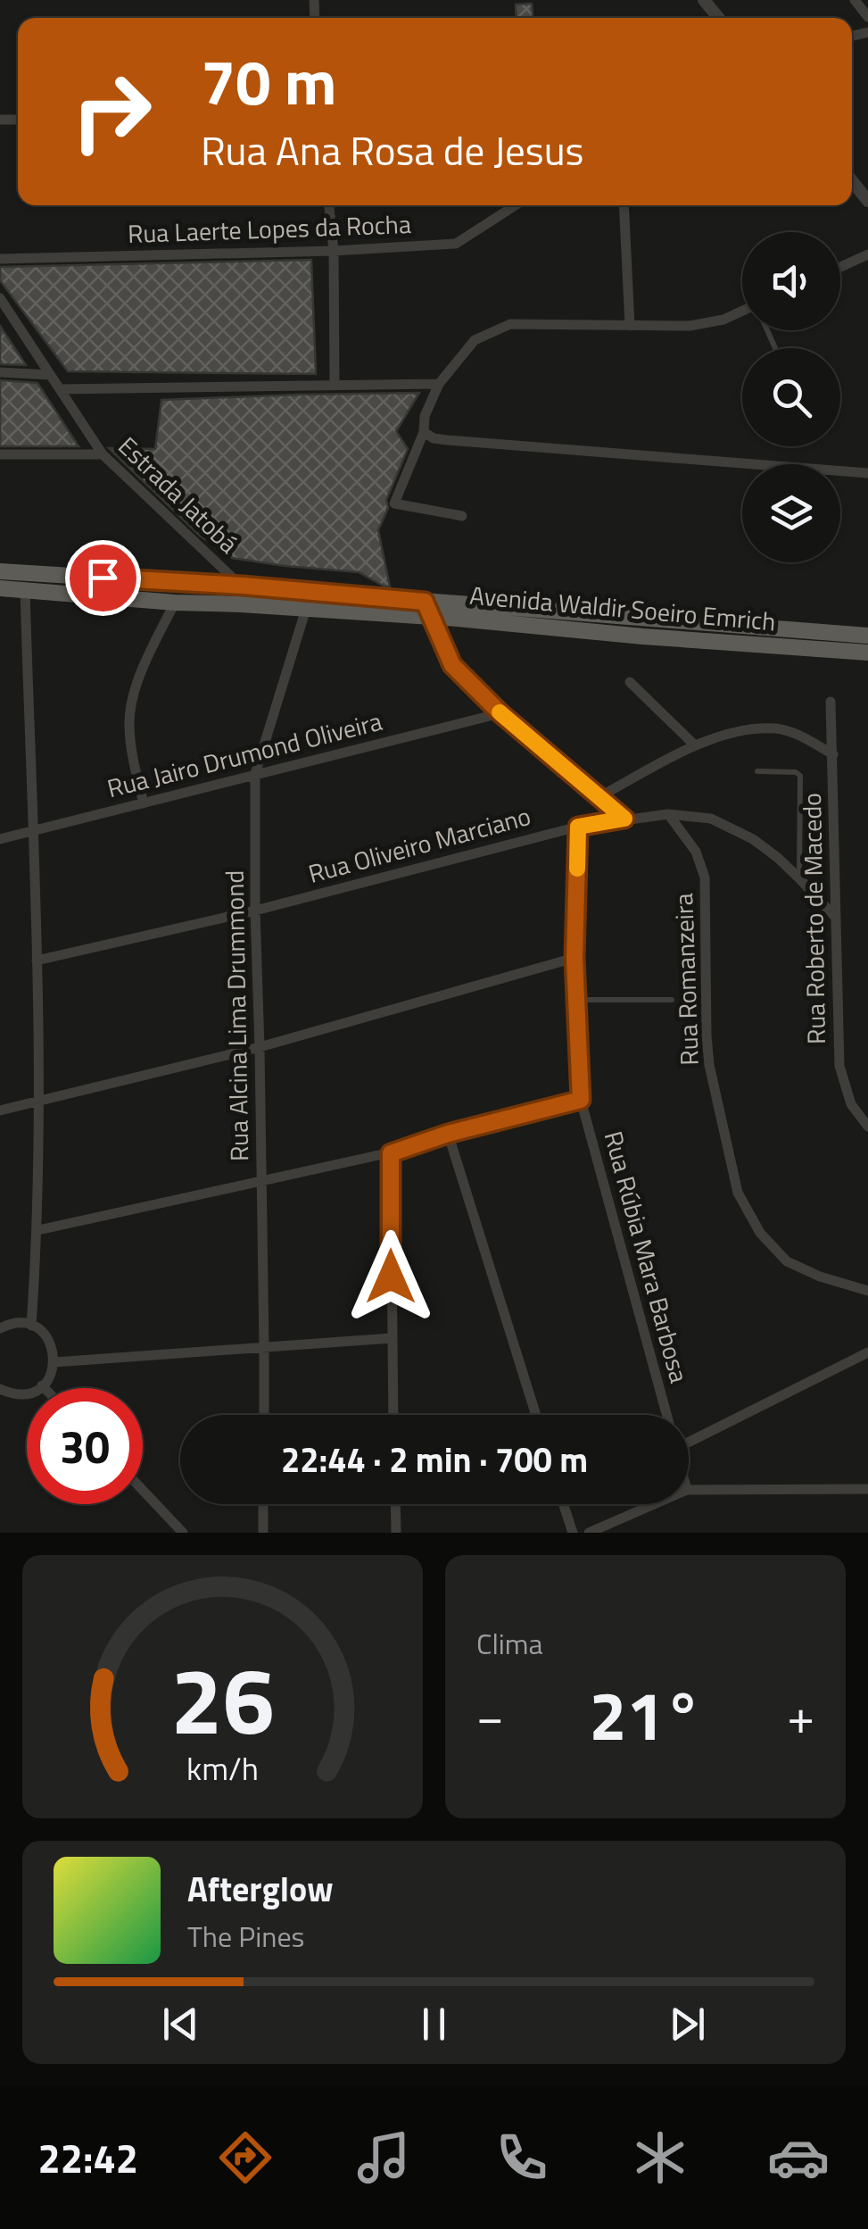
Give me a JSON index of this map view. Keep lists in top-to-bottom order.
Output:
{
  "streets": {
    "main road": ["Avenida Waldir Soeiro Emrich"],
    "street": [
      "Rua Laerte Lopes da Rocha",
      "Estrada Jatobá",
      "Rua Jairo Drumond Oliveira",
      "Rua Oliveiro Marciano",
      "Rua Roberto de Macedo",
      "Rua Romanzeira",
      "Rua Alcina Lima Drummond",
      "Rua Rúbia Mara Barbosa"
    ]
  },
  "crossings": [
    ["Estrada Jatobá", "Avenida Waldir Soeiro Emrich"],
    ["Avenida Waldir Soeiro Emrich", "Rua Alcina Lima Drummond"],
    ["Rua Jairo Drumond Oliveira", "Rua Alcina Lima Drummond"],
    ["Rua Oliveiro Marciano", "Rua Roberto de Macedo"],
    ["Rua Oliveiro Marciano", "Rua Romanzeira"],
    ["Rua Oliveiro Marciano", "Rua Alcina Lima Drummond"],
    ["Rua Oliveiro Marciano", "Rua Rúbia Mara Barbosa"]
  ],
  "page": {
    "turn": ["70 m", "Rua Ana Rosa de Jesus"],
    "limit": "30",
    "trip": "22:44 · 2 min · 700 m",
    "tile": "Clima",
    "heat": ["−", "21°", "+"],
    "song": ["Afterglow", "The Pines"],
    "tabs": "22:42",
    "gauge": ["26", "km/h"]
  }
}
